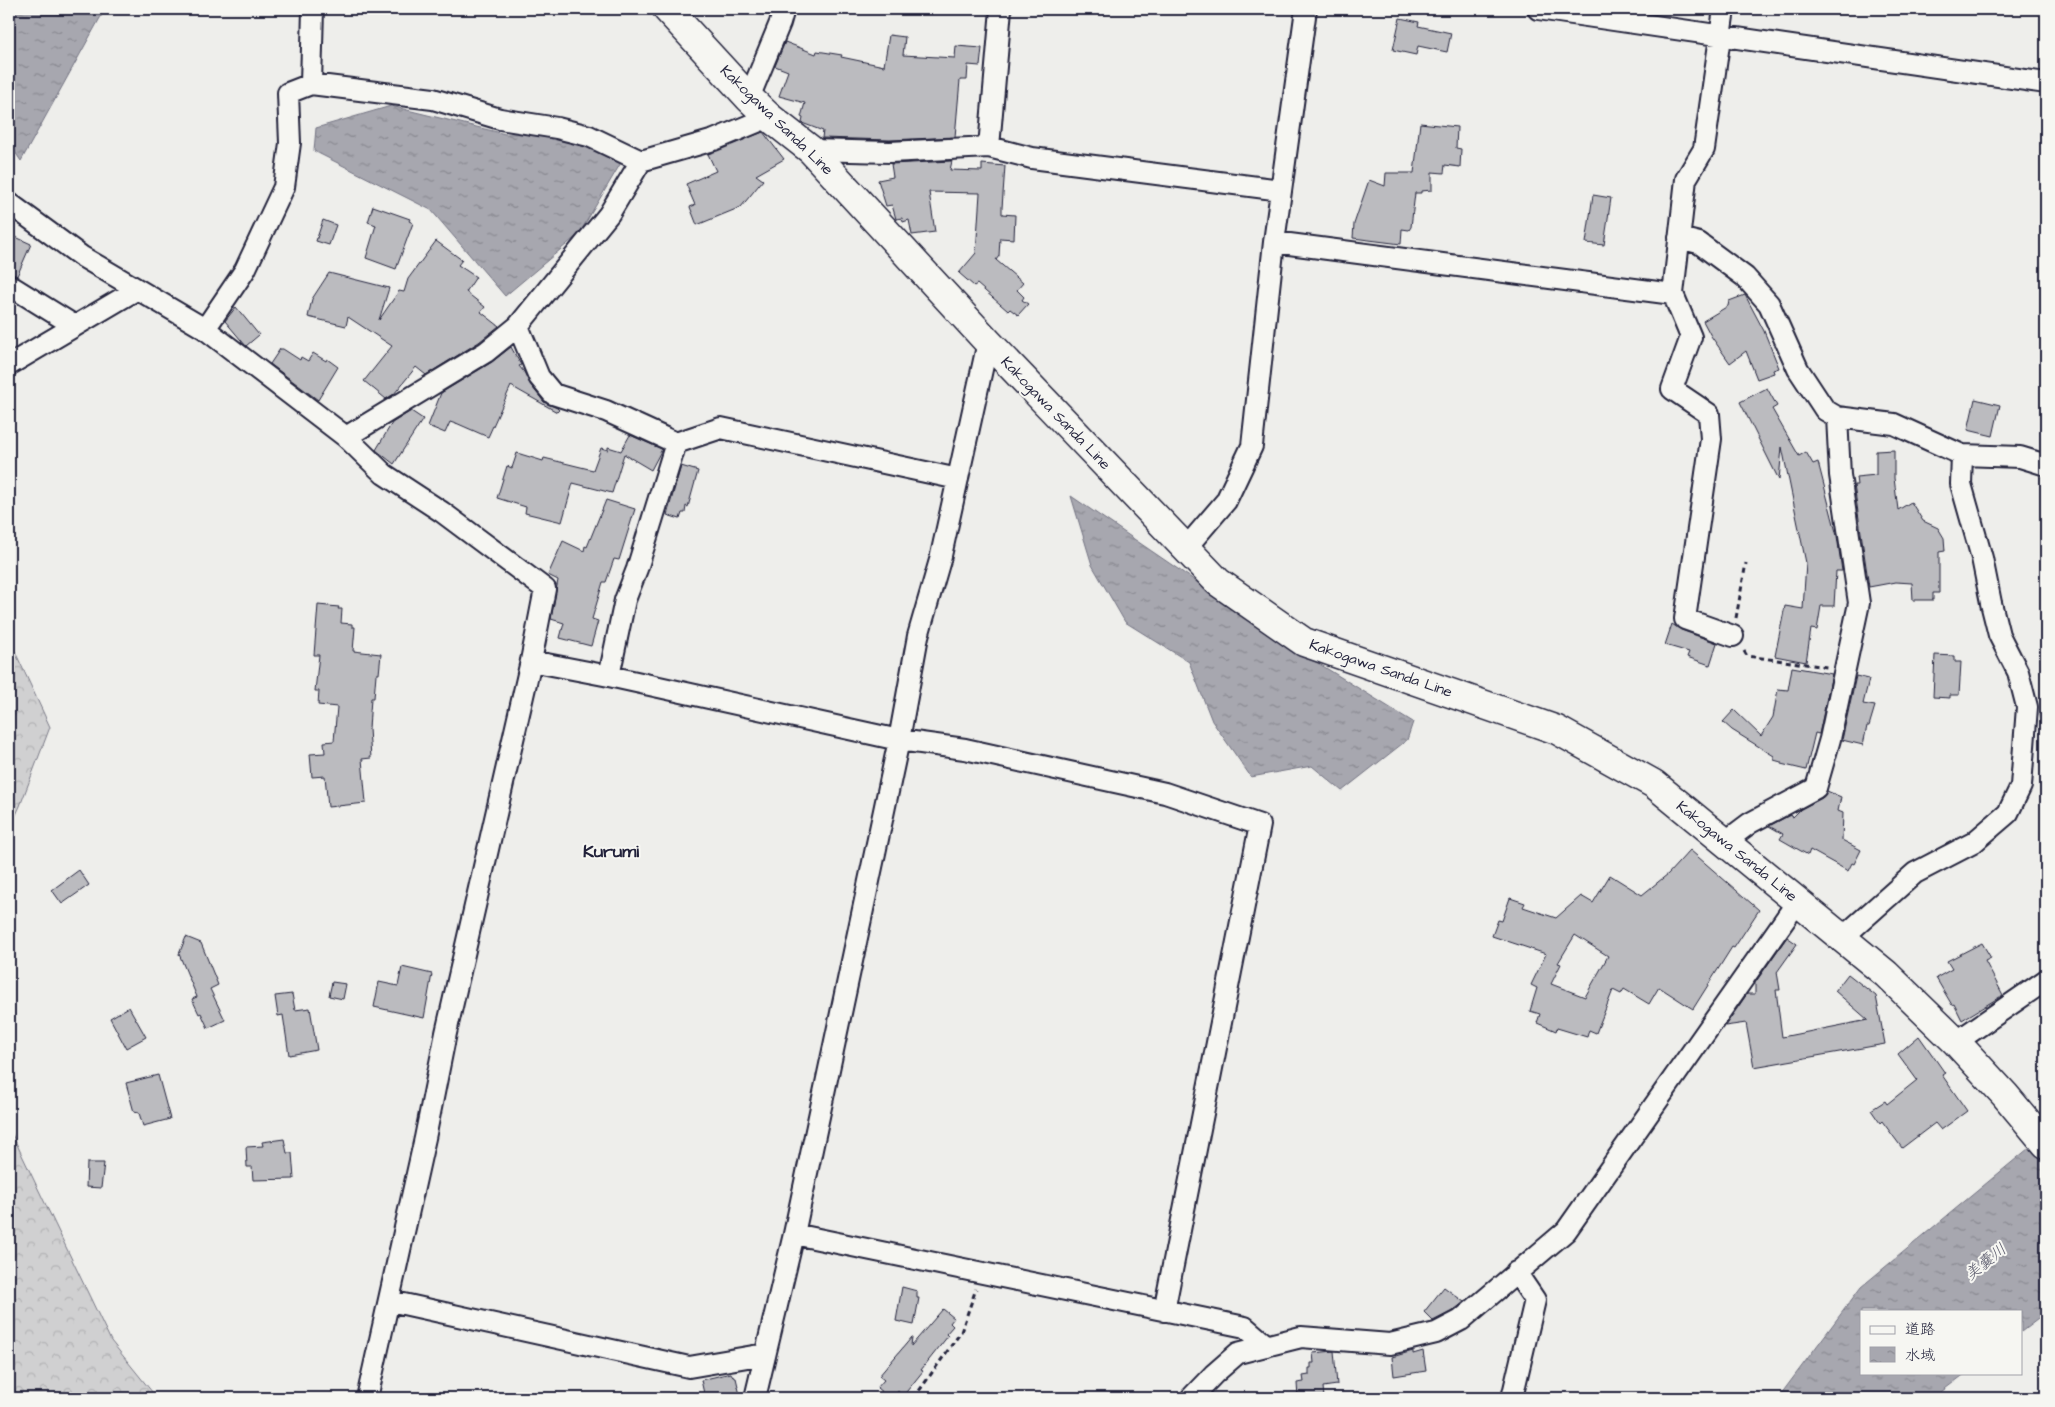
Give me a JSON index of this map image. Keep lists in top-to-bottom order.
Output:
{
  "streets": {
    "main road": ["Kakogawa Sanda Line"]
  },
  "districts": ["Kurumi"],
  "water": ["美嚢川"],
  "legend": ["道路", "水域"]
}
